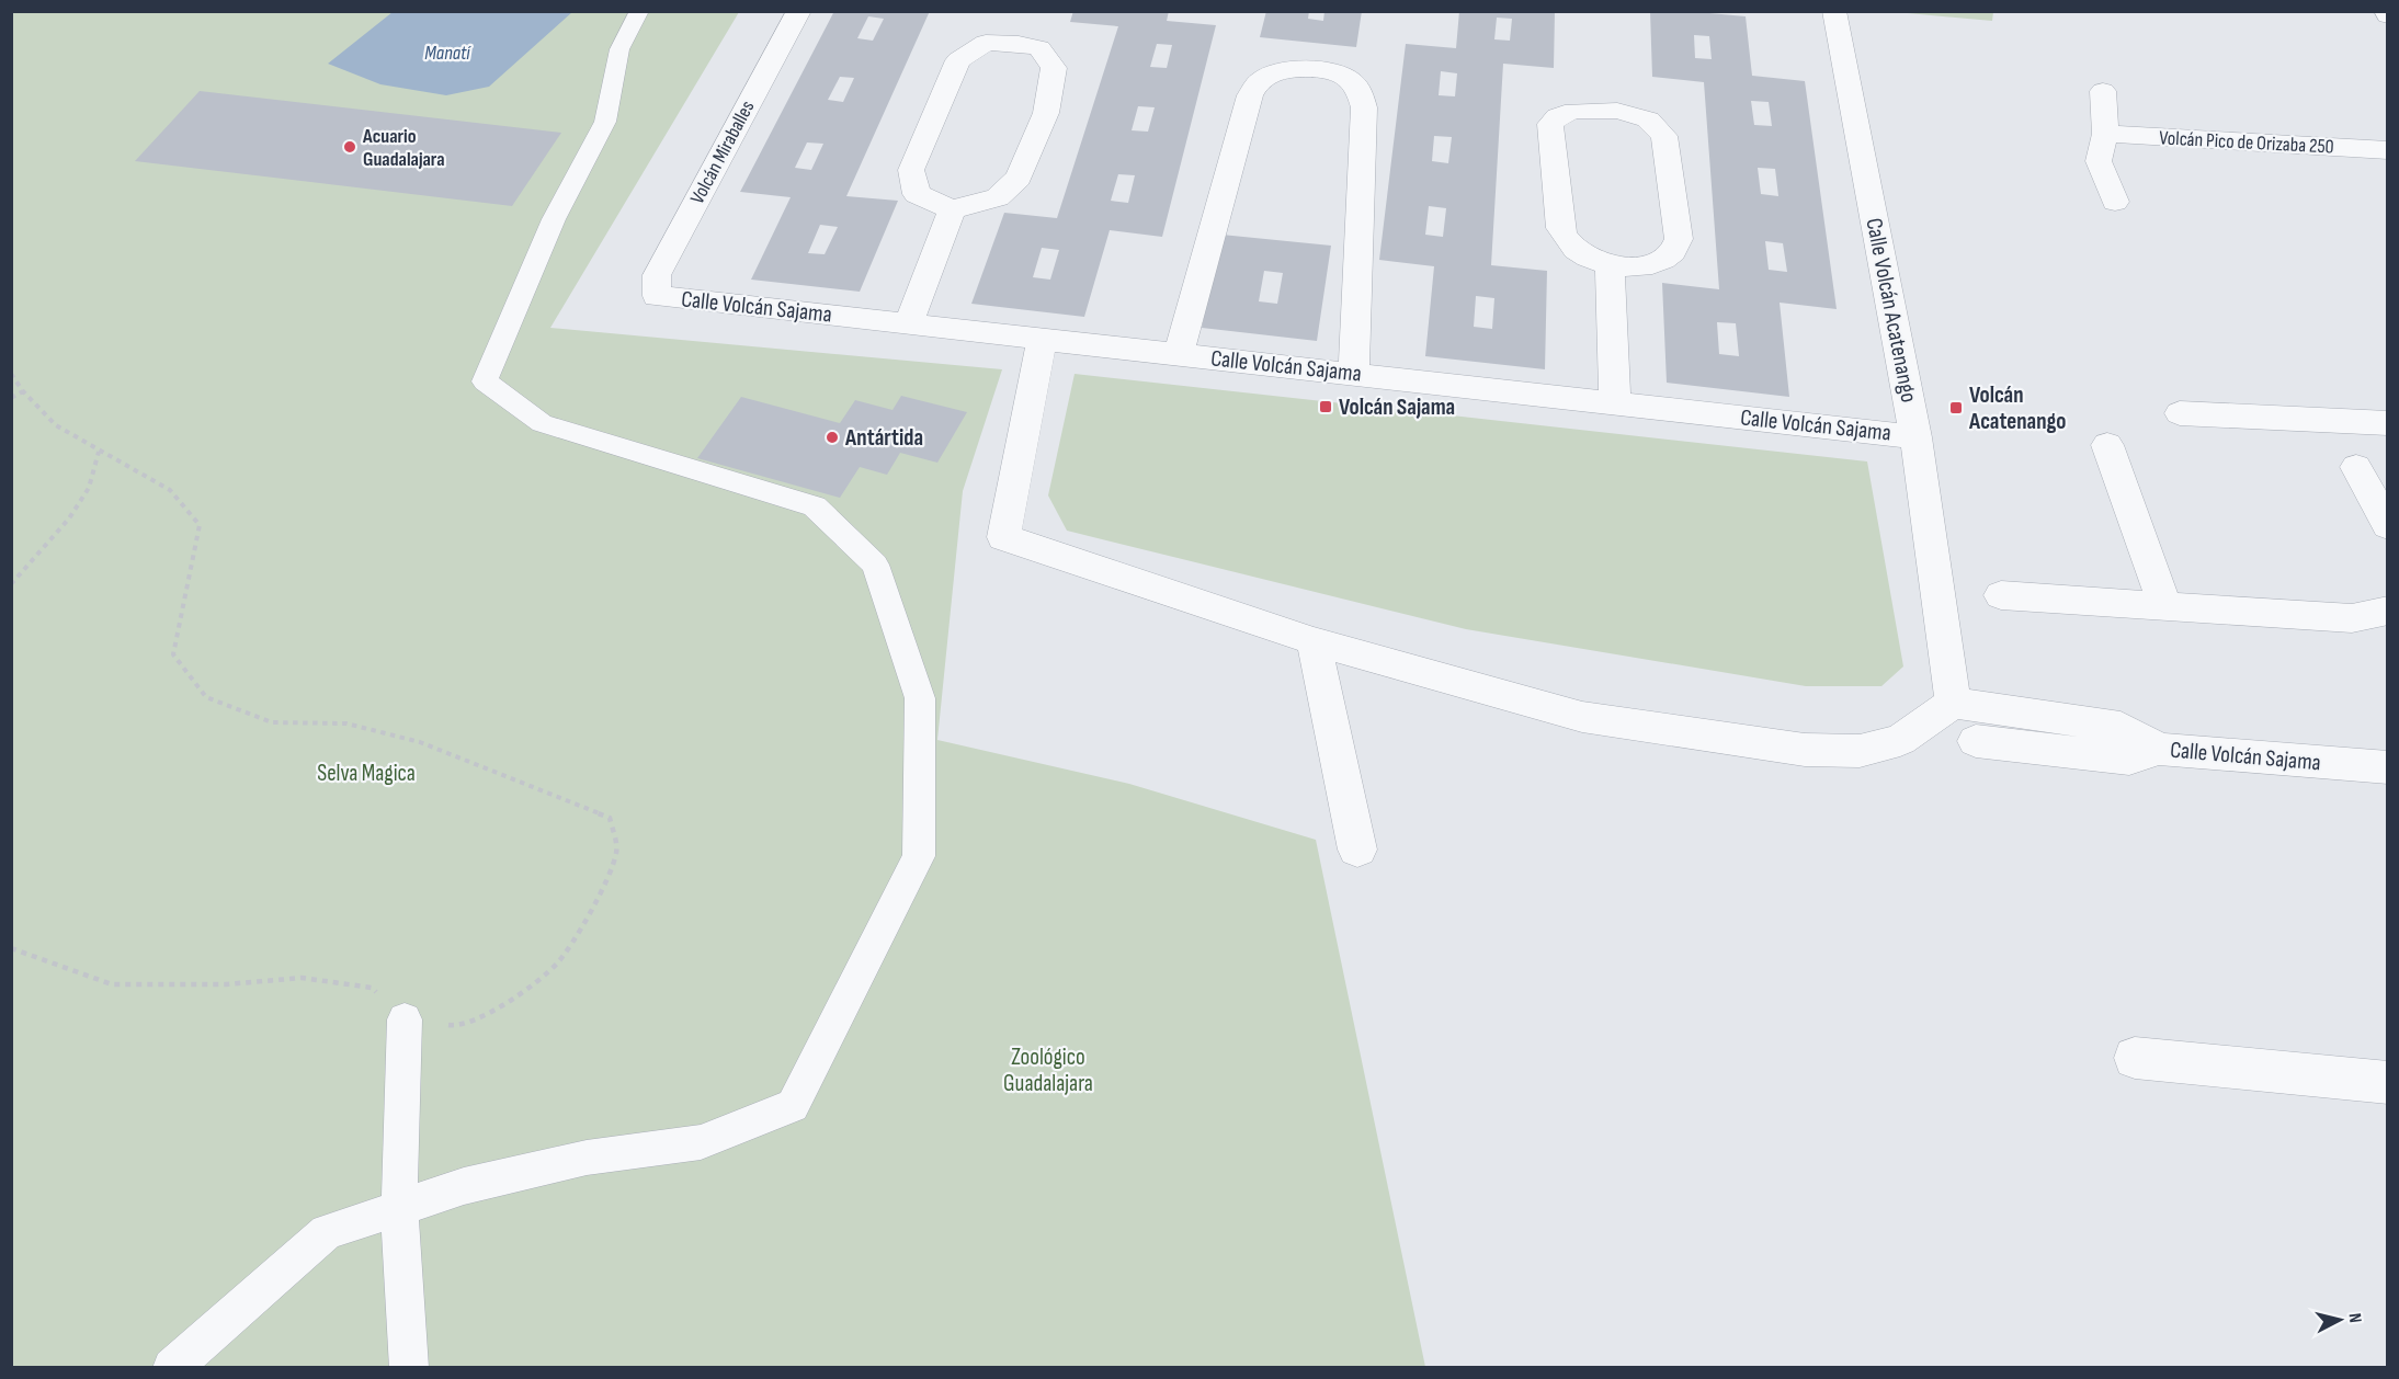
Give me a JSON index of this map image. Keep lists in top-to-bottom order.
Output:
{
  "streets": {
    "street": [
      "Volcán Pico de Orizaba 250",
      "Volcán Miraballes",
      "Calle Volcán Sajama",
      "Calle Volcán Acatenango"
    ]
  },
  "crossings": [
    ["Volcán Miraballes", "Calle Volcán Sajama"],
    ["Calle Volcán Sajama", "Calle Volcán Acatenango"]
  ],
  "water": ["Manatí"],
  "parks": ["Selva Magica", "Zoológico Guadalajara"],
  "places": {
    "other": ["Acuario Guadalajara", "Antártida"],
    "transit": ["Volcán Sajama", "Volcán Acatenango"]
  },
  "north": "right"
}
